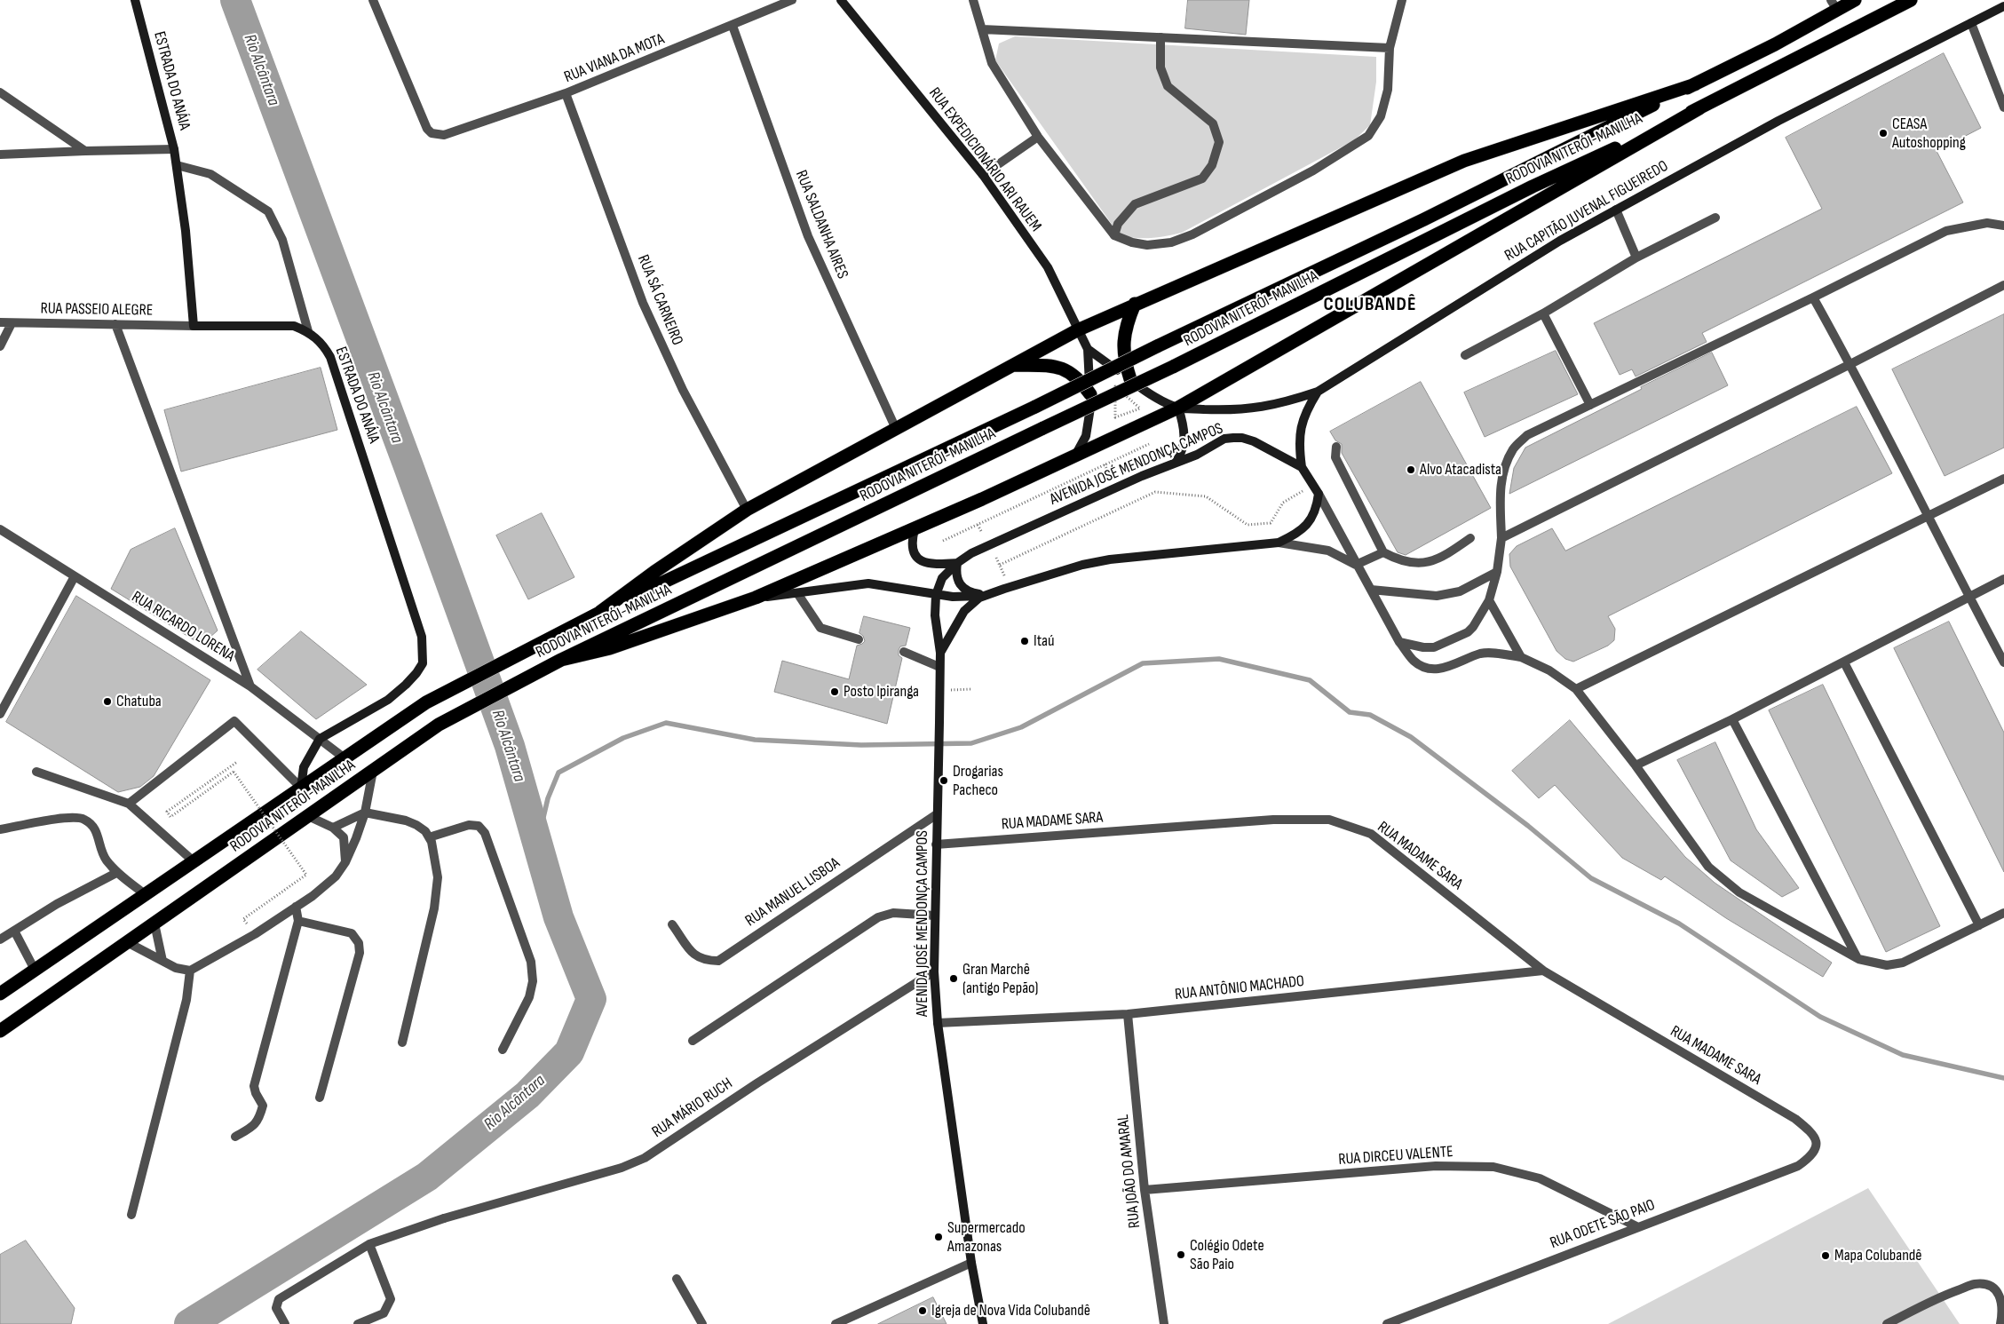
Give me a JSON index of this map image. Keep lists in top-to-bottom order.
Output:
{
  "streets": {
    "highway": ["RODOVIA NITERÓI-MANILHA"],
    "main road": [
      "ESTRADA DO ANÁIA",
      "RUA EXPEDICIONÁRIO ARI RAUEM",
      "RUA CAPITÃO JUVENAL FIGUEIREDO",
      "AVENIDA JOSÉ MENDONÇA CAMPOS"
    ],
    "street": [
      "RUA VIANA DA MOTA",
      "RUA SALDANHA AIRES",
      "RUA SÁ CARNEIRO",
      "RUA PASSEIO ALEGRE",
      "RUA RICARDO LORENA",
      "RUA MADAME SARA",
      "RUA MANUEL LISBOA",
      "RUA ANTÔNIO MACHADO",
      "RUA MÁRIO RUCH",
      "RUA DIRCEU VALENTE",
      "RUA JOÃO DO AMARAL",
      "RUA ODETE SÃO PAIO"
    ]
  },
  "crossings": [
    ["RUA VIANA DA MOTA", "RUA SALDANHA AIRES"],
    ["RUA VIANA DA MOTA", "RUA SÁ CARNEIRO"],
    ["ESTRADA DO ANÁIA", "RUA PASSEIO ALEGRE"],
    ["ESTRADA DO ANÁIA", "RUA RICARDO LORENA"],
    ["RODOVIA NITERÓI-MANILHA", "RUA RICARDO LORENA"],
    ["RUA EXPEDICIONÁRIO ARI RAUEM", "RUA CAPITÃO JUVENAL FIGUEIREDO"],
    ["AVENIDA JOSÉ MENDONÇA CAMPOS", "RUA MADAME SARA"],
    ["AVENIDA JOSÉ MENDONÇA CAMPOS", "RUA MANUEL LISBOA"],
    ["AVENIDA JOSÉ MENDONÇA CAMPOS", "RUA ANTÔNIO MACHADO"],
    ["AVENIDA JOSÉ MENDONÇA CAMPOS", "RUA MÁRIO RUCH"],
    ["RUA MADAME SARA", "RUA ANTÔNIO MACHADO"],
    ["RUA MADAME SARA", "RUA ODETE SÃO PAIO"],
    ["RUA ANTÔNIO MACHADO", "RUA JOÃO DO AMARAL"],
    ["RUA DIRCEU VALENTE", "RUA JOÃO DO AMARAL"],
    ["RUA DIRCEU VALENTE", "RUA ODETE SÃO PAIO"]
  ],
  "districts": ["COLUBANDÊ"],
  "water": ["Rio Alcântara"],
  "places": [
    "CEASA Autoshopping",
    "Alvo Atacadista",
    "Itaú",
    "Posto Ipiranga",
    "Chatuba",
    "Drogarias Pacheco",
    "Gran Marchê (antigo Pepão)",
    "Supermercado Amazonas",
    "Colégio Odete São Paio",
    "Mapa Colubandê",
    "Igreja de Nova Vida Colubandê"
  ]
}
